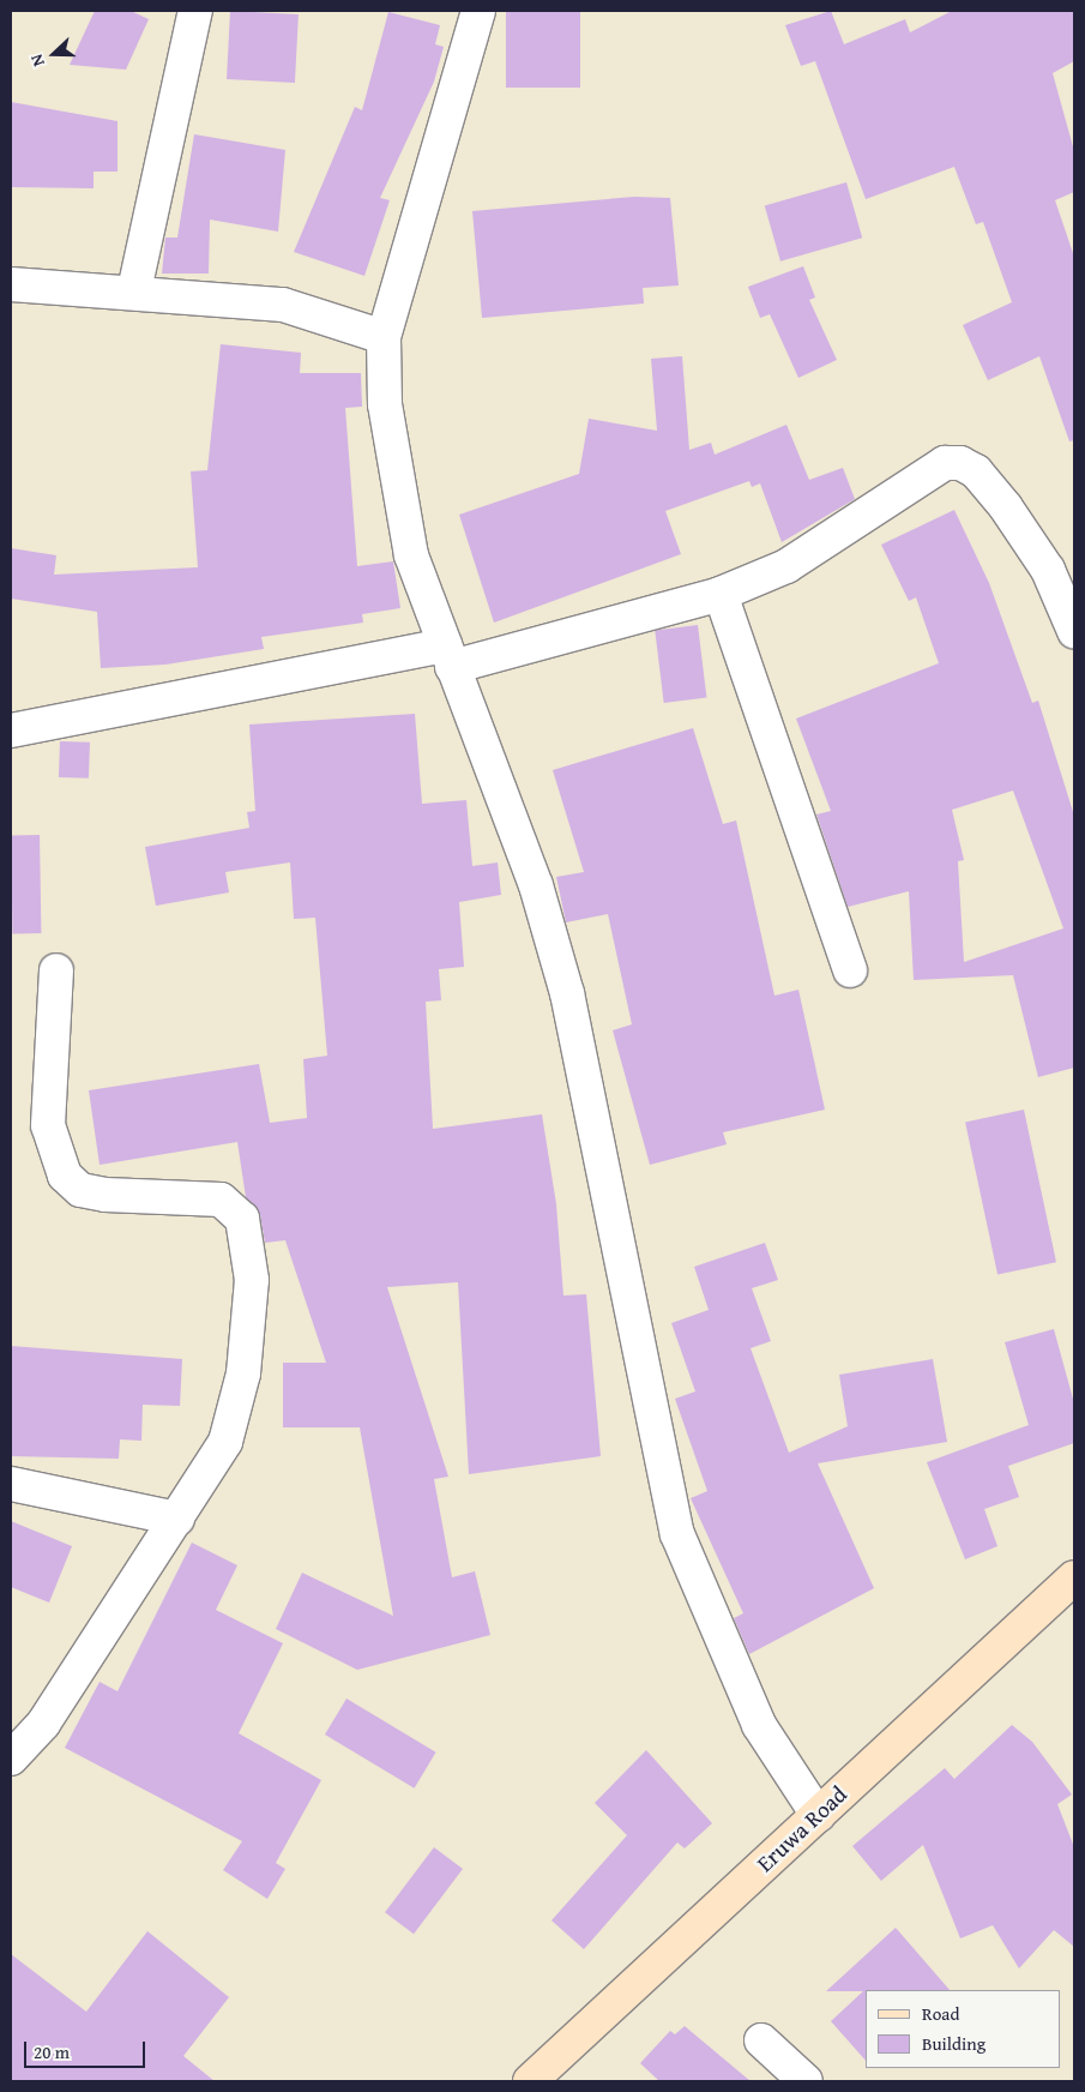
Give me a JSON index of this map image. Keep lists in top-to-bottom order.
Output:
{
  "streets": {
    "main road": ["Eruwa Road"]
  },
  "legend": ["Road", "Building"],
  "scale_bar": "20 m",
  "north": "left"
}
